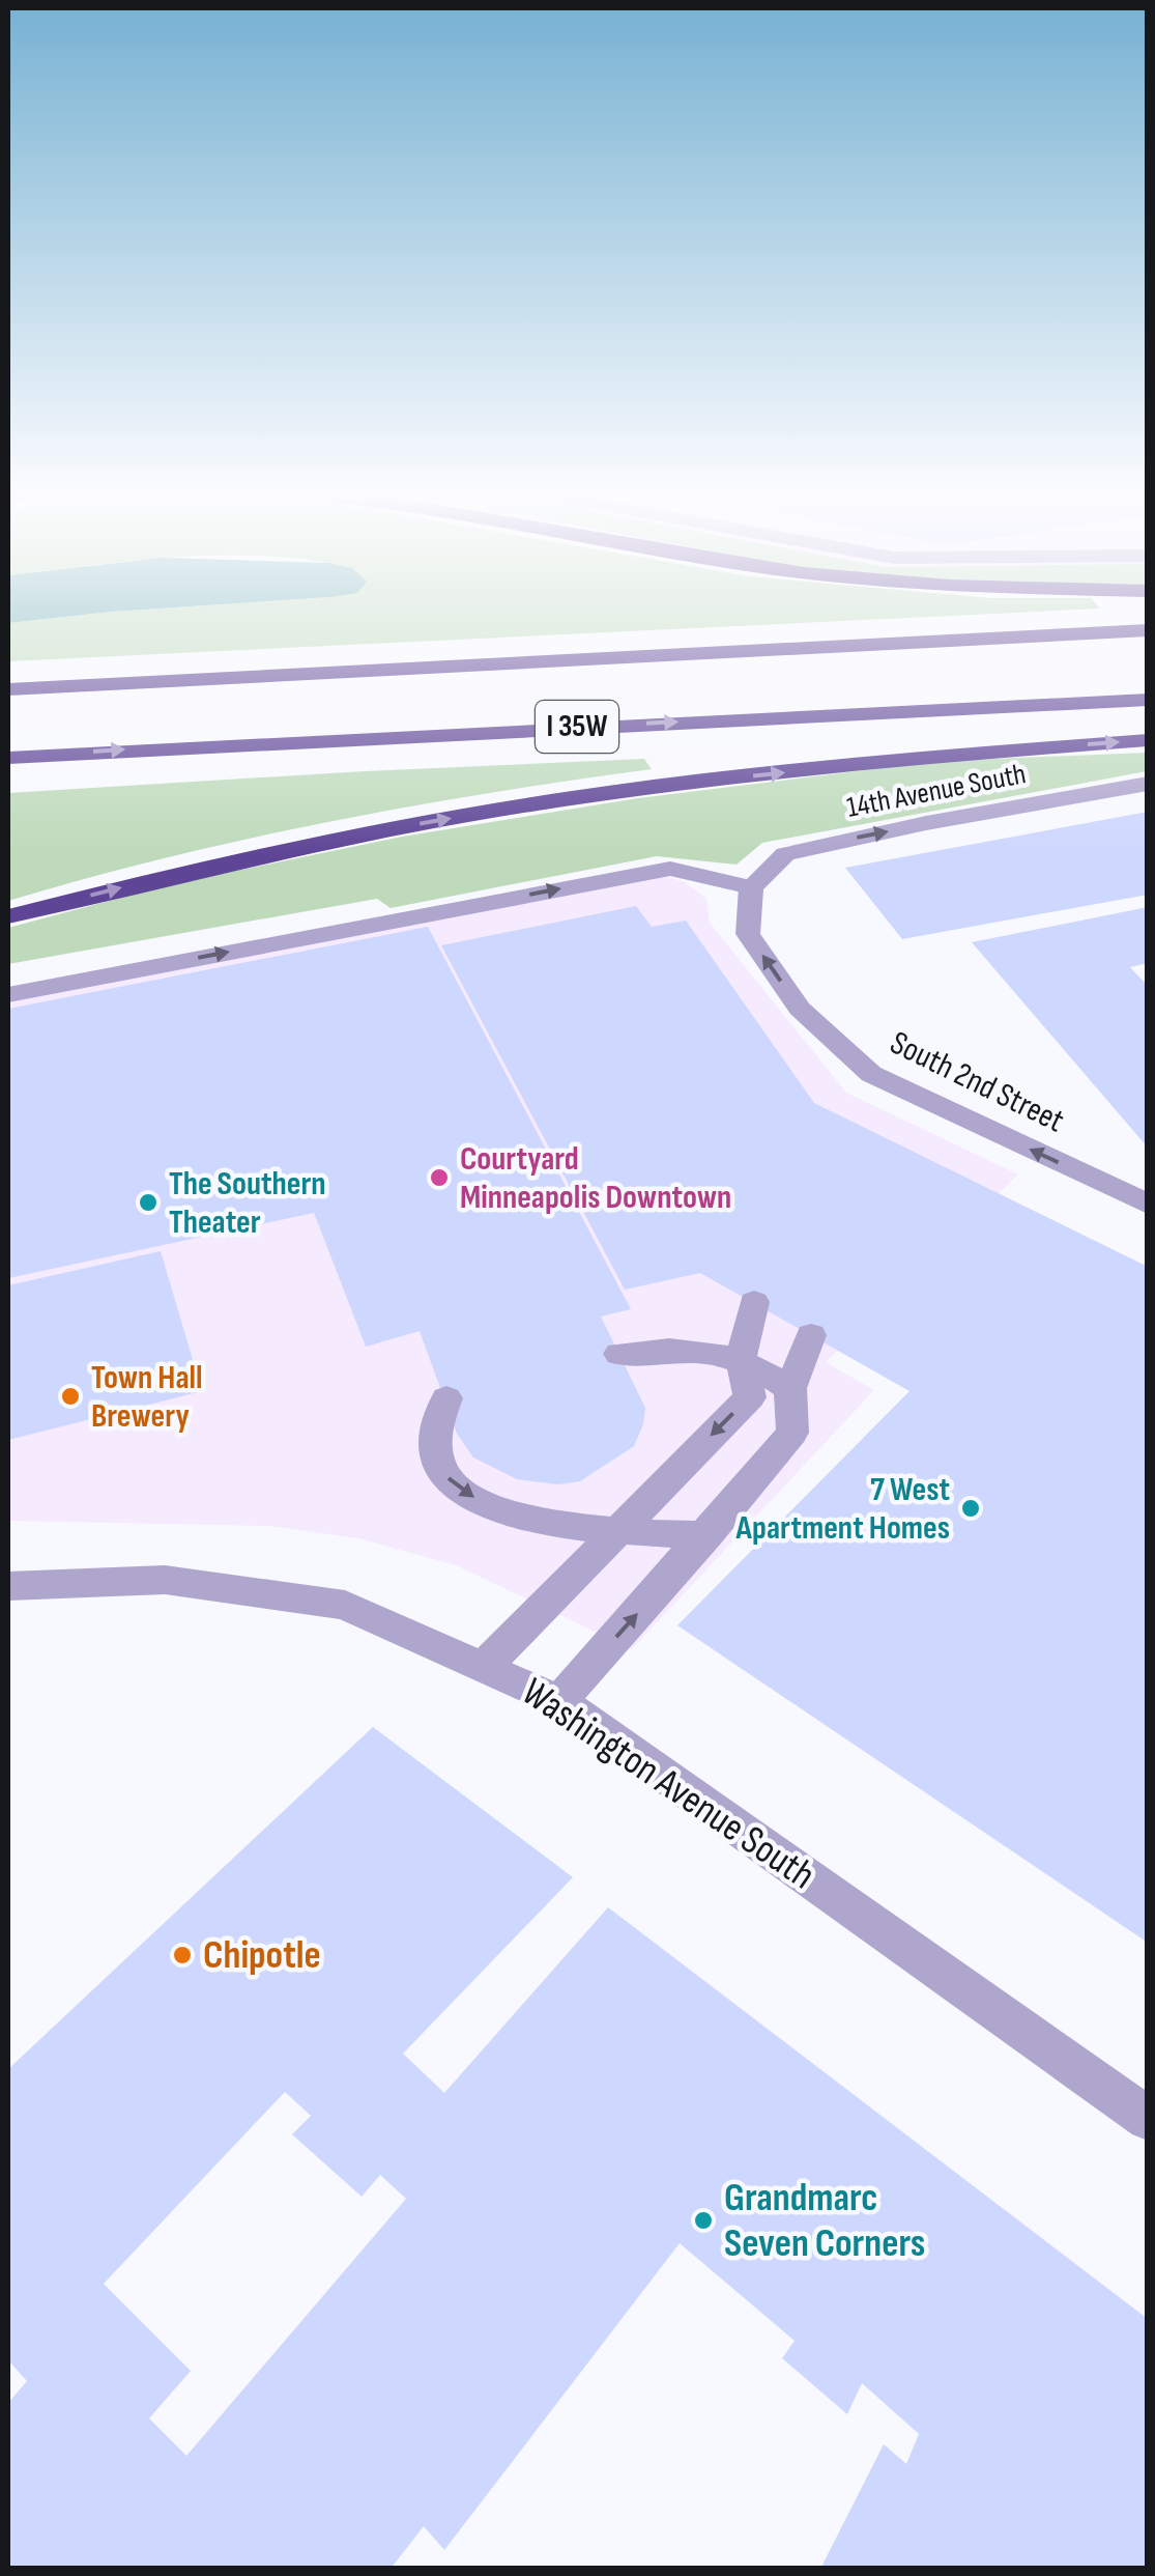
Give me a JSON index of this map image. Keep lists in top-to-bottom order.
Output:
{
  "streets": {
    "highway": ["I 35W"],
    "street": ["14th Avenue South", "South 2nd Street", "Washington Avenue South"]
  },
  "crossings": [
    ["14th Avenue South", "South 2nd Street"]
  ],
  "one_way": ["14th Avenue South", "South 2nd Street"],
  "places": [
    "Courtyard Minneapolis Downtown",
    "The Southern Theater",
    "Town Hall Brewery",
    "7 West Apartment Homes",
    "Chipotle",
    "Grandmarc Seven Corners"
  ]
}
